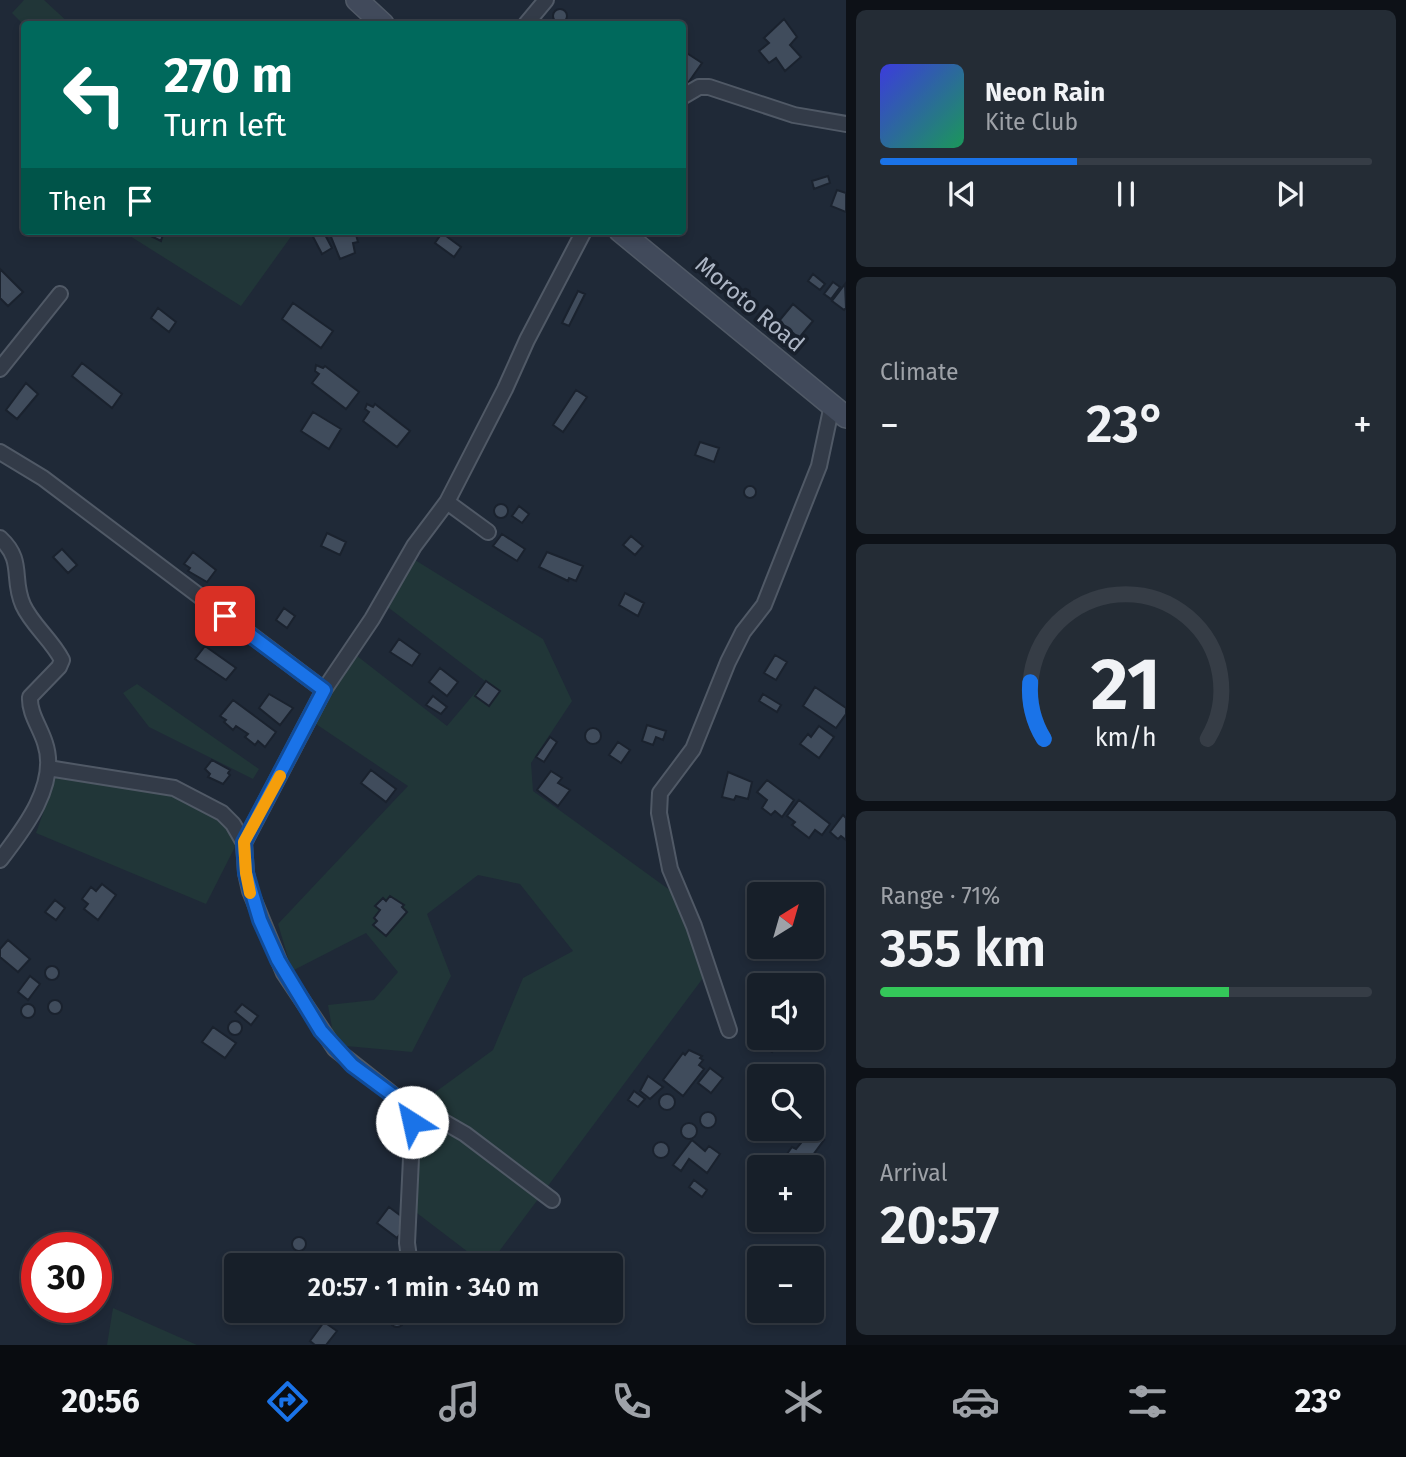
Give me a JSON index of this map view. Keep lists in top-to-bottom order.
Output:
{
  "streets": {
    "main road": ["Moroto Road"]
  },
  "north": "top right",
  "page": {
    "turn": ["270 m", "Turn left"],
    "song": ["Neon Rain", "Kite Club"],
    "then": "Then",
    "tile": [
      "Climate",
      ["Range · 71%", "355 km"],
      ["Arrival", "20:57"]
    ],
    "heat": ["−", "23°", "+"],
    "map_buttons": ["+", "−"],
    "limit": "30",
    "trip": "20:57 · 1 min · 340 m",
    "tabs": ["20:56", "23°"],
    "gauge": ["21", "km/h"]
  }
}
